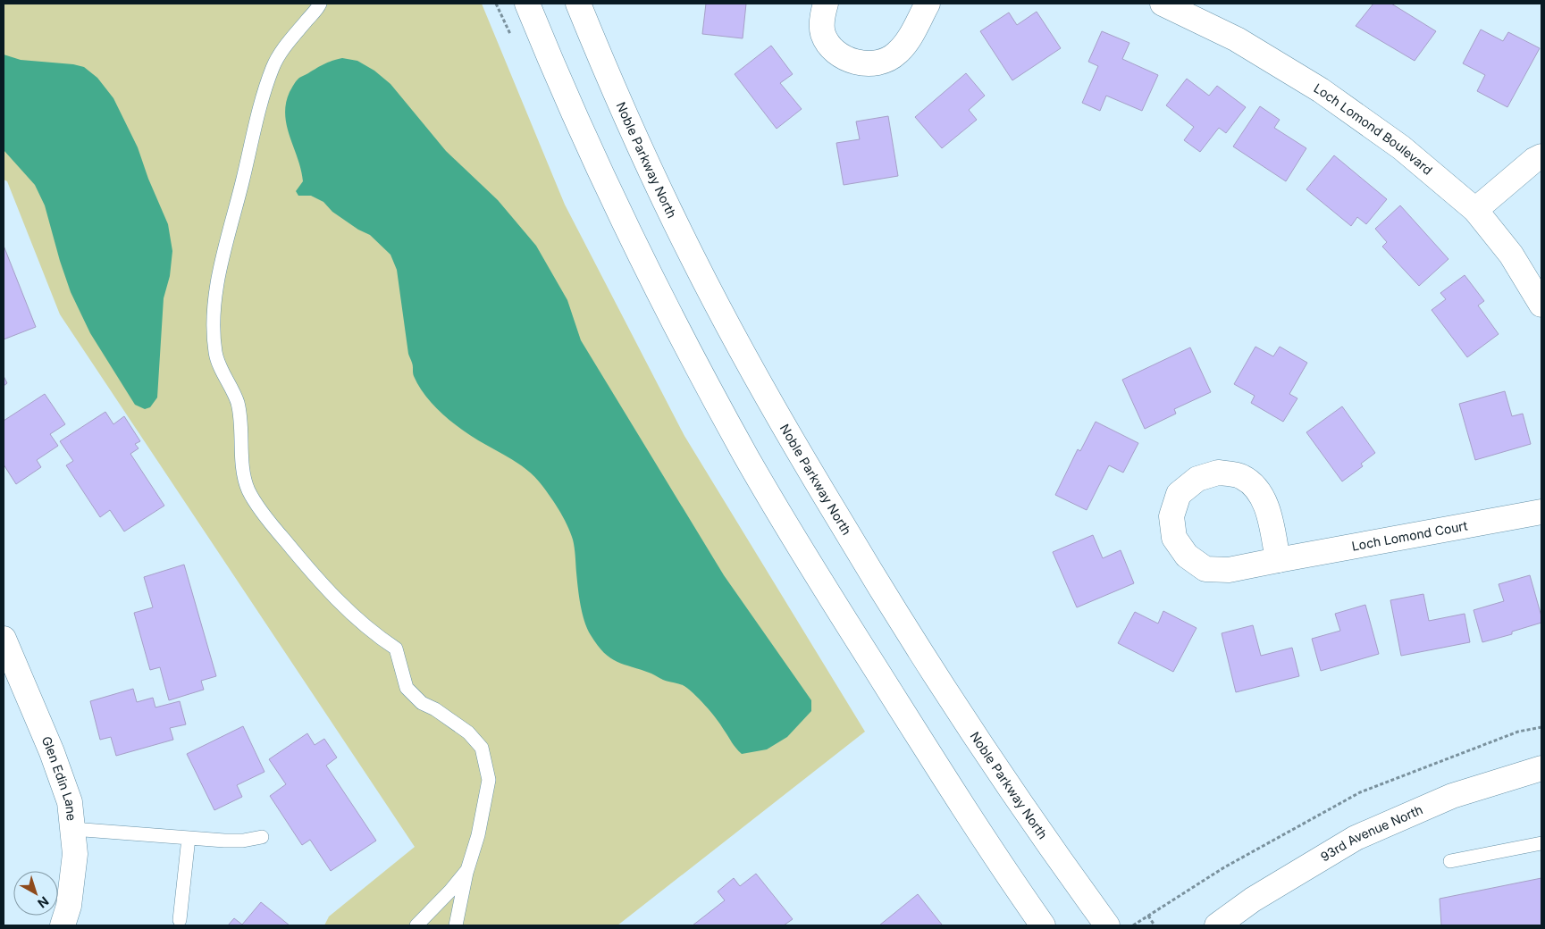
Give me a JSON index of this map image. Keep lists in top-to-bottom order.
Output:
{
  "streets": {
    "main road": [
      "Loch Lomond Boulevard",
      "Noble Parkway North",
      "Loch Lomond Court",
      "Glen Edin Lane",
      "93rd Avenue North"
    ]
  },
  "north": "bottom right"
}
